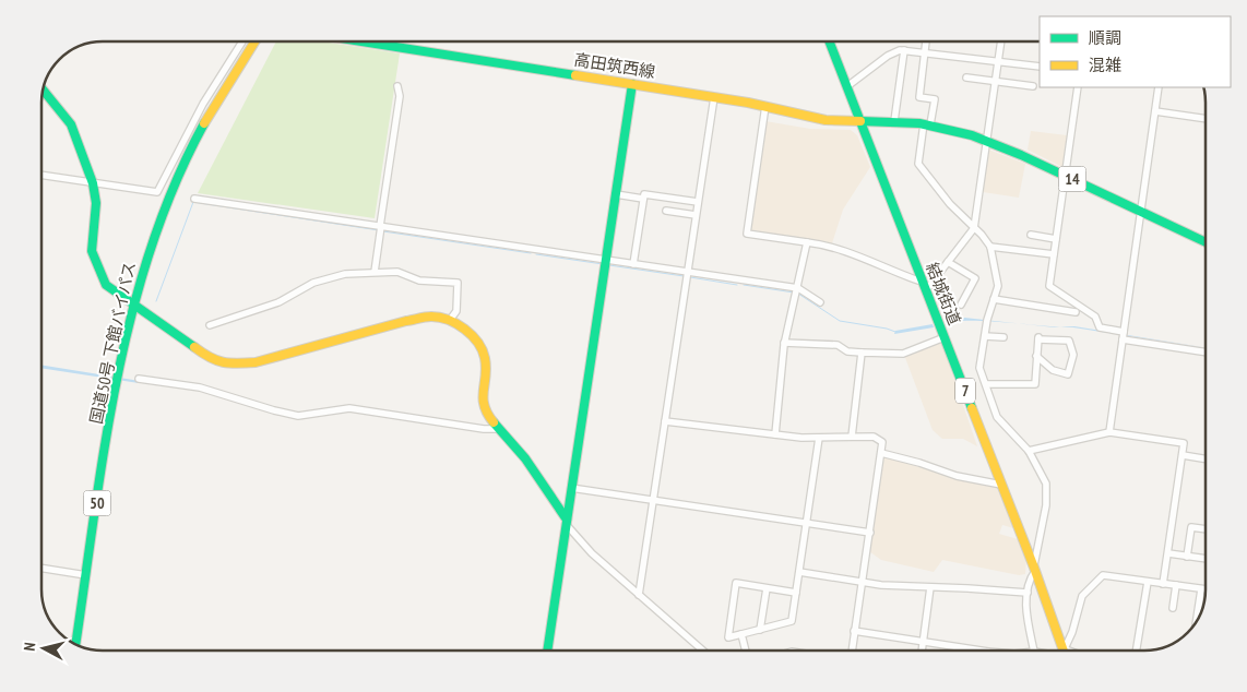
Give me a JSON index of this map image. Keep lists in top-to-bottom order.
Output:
{
  "streets": {
    "main road": [
      "高田筑西線",
      "14",
      "結城街道",
      "国道50号 下館バイパス",
      "7",
      "50"
    ]
  },
  "crossings": [
    ["高田筑西線", "14"],
    ["高田筑西線", "結城街道"],
    ["14", "結城街道"]
  ],
  "legend": ["順調", "混雑"],
  "north": "left"
}
